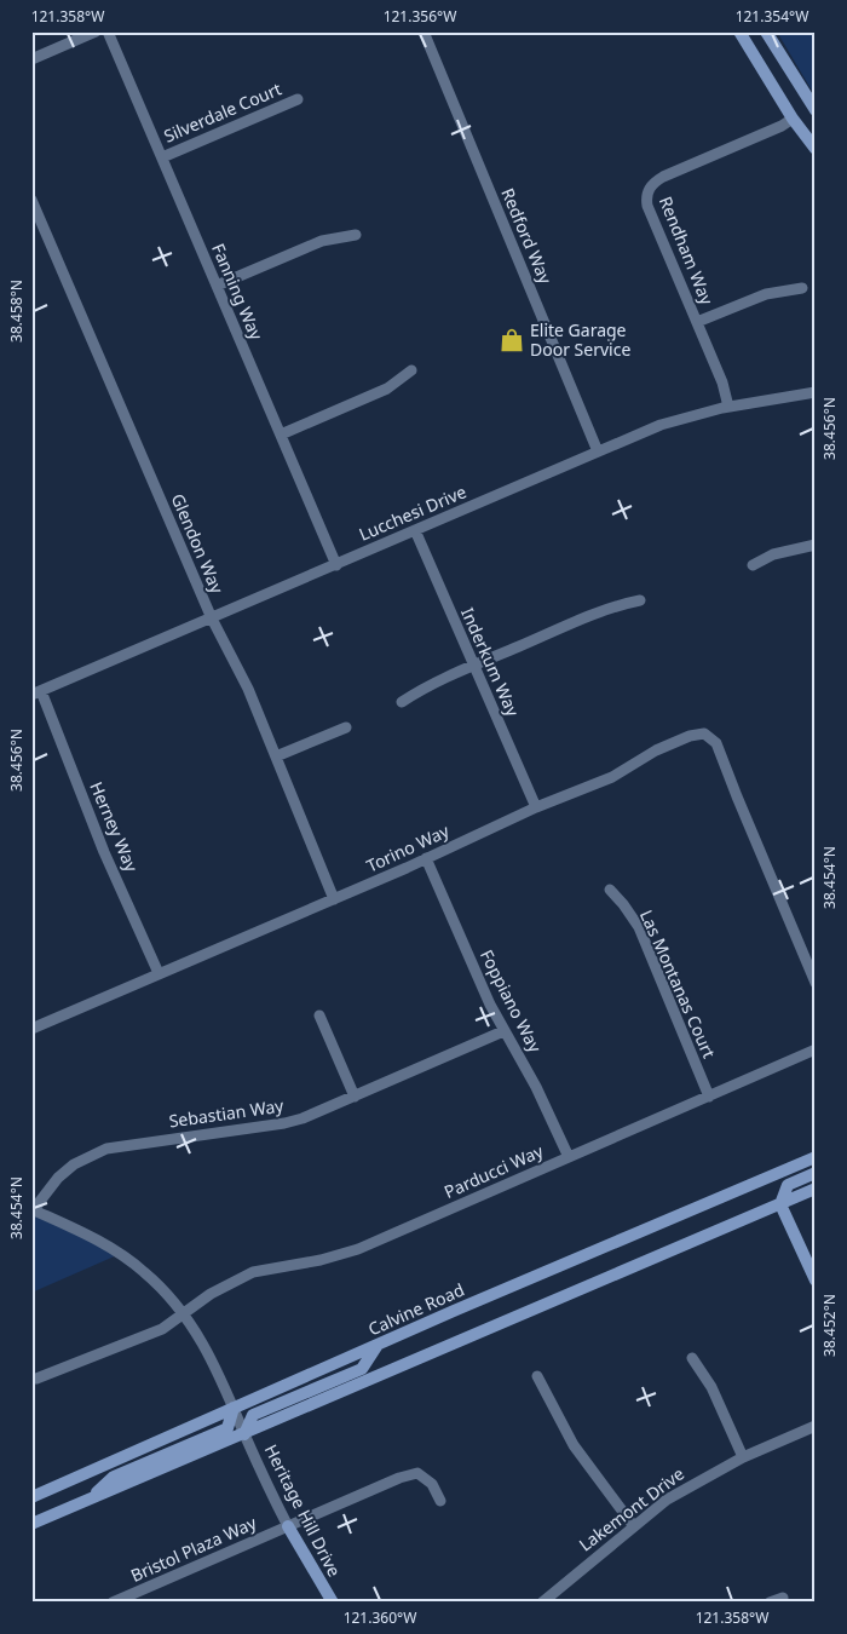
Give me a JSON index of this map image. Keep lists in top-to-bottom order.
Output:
{
  "streets": {
    "main road": ["Calvine Road", "Heritage Hill Drive"],
    "street": [
      "Silverdale Court",
      "Redford Way",
      "Rendham Way",
      "Fanning Way",
      "Lucchesi Drive",
      "Glendon Way",
      "Inderkum Way",
      "Herney Way",
      "Torino Way",
      "Las Montanas Court",
      "Foppiano Way",
      "Sebastian Way",
      "Parducci Way",
      "Lakemont Drive",
      "Bristol Plaza Way"
    ]
  },
  "crossings": [
    ["Silverdale Court", "Fanning Way"],
    ["Redford Way", "Lucchesi Drive"],
    ["Rendham Way", "Lucchesi Drive"],
    ["Fanning Way", "Lucchesi Drive"],
    ["Lucchesi Drive", "Glendon Way"],
    ["Lucchesi Drive", "Inderkum Way"],
    ["Lucchesi Drive", "Herney Way"],
    ["Glendon Way", "Torino Way"],
    ["Inderkum Way", "Torino Way"],
    ["Herney Way", "Torino Way"],
    ["Torino Way", "Foppiano Way"],
    ["Las Montanas Court", "Parducci Way"],
    ["Foppiano Way", "Sebastian Way"],
    ["Foppiano Way", "Parducci Way"],
    ["Sebastian Way", "Heritage Hill Drive"],
    ["Parducci Way", "Heritage Hill Drive"],
    ["Calvine Road", "Heritage Hill Drive"],
    ["Heritage Hill Drive", "Bristol Plaza Way"]
  ],
  "places": {
    "shop": ["Elite Garage Door Service"]
  },
  "coordinates": [
    "121.358°W",
    "121.356°W",
    "121.354°W",
    "38.458°N",
    "38.456°N",
    "38.454°N",
    "38.452°N",
    "121.360°W"
  ]
}
